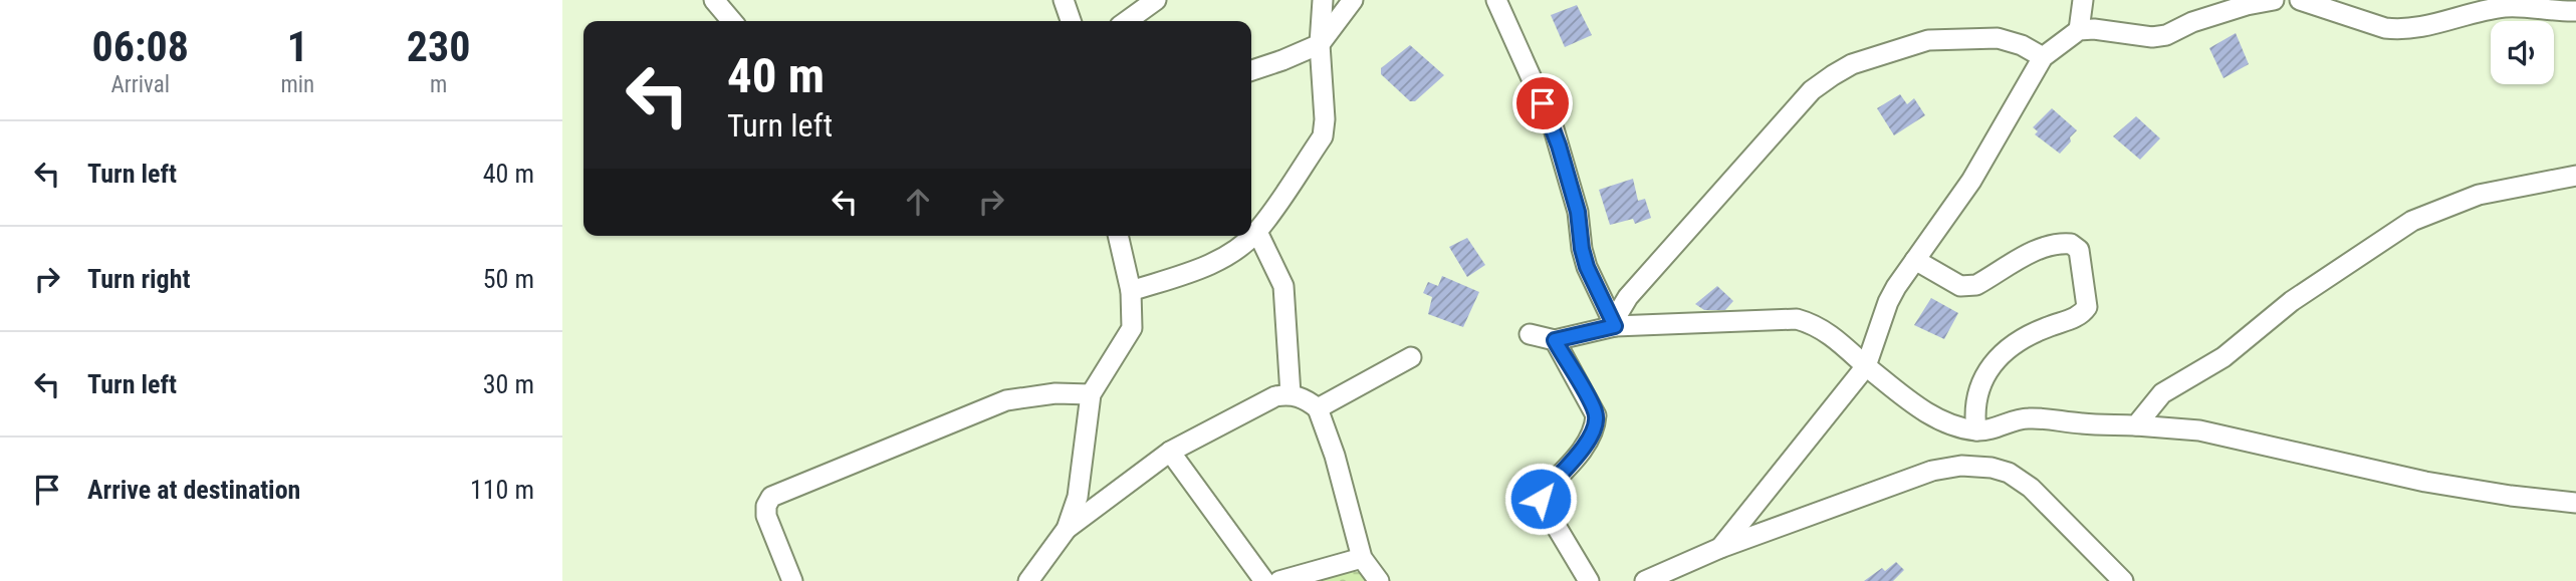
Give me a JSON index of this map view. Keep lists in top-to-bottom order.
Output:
{
  "page": {
    "eta": [
      "06:08",
      "Arrival",
      "1",
      "min",
      "230",
      "m"
    ],
    "turn": ["40 m", "Turn left"],
    "list": [
      {
        "name": "Turn left",
        "value": "40 m"
      },
      {
        "name": "Turn right",
        "value": "50 m"
      },
      {
        "name": "Turn left",
        "value": "30 m"
      },
      {
        "name": "Arrive at destination",
        "value": "110 m"
      }
    ]
  }
}
